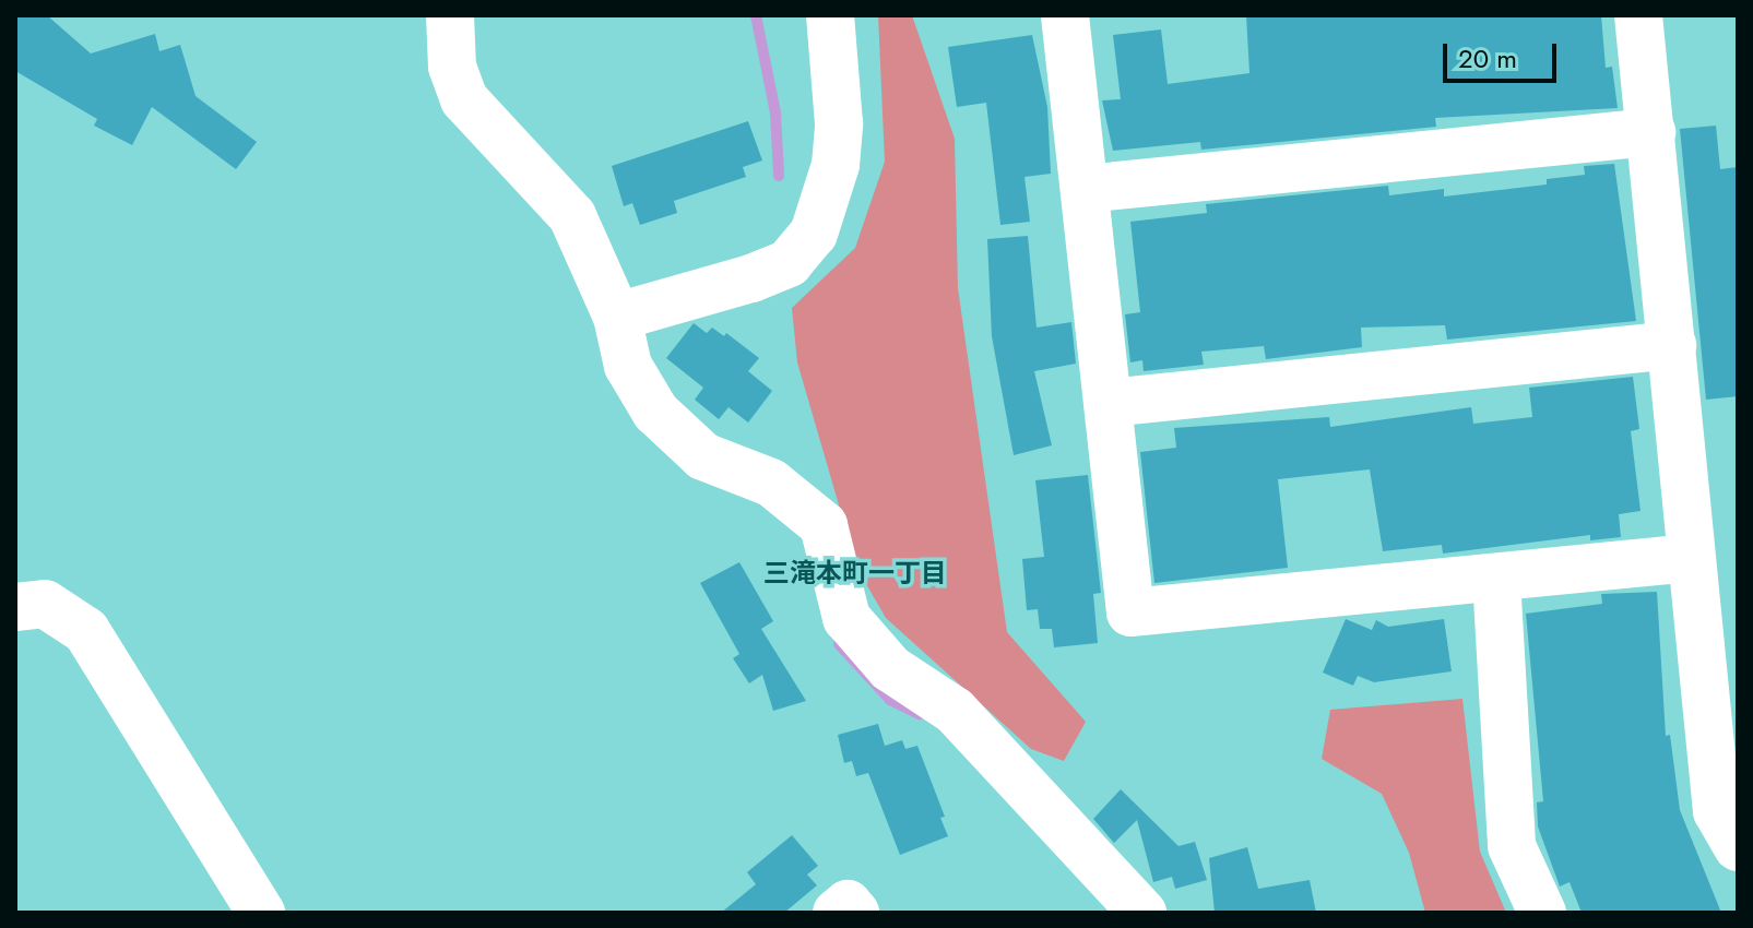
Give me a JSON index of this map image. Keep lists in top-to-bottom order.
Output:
{
  "districts": ["三滝本町一丁目"],
  "scale_bar": "20 m"
}
